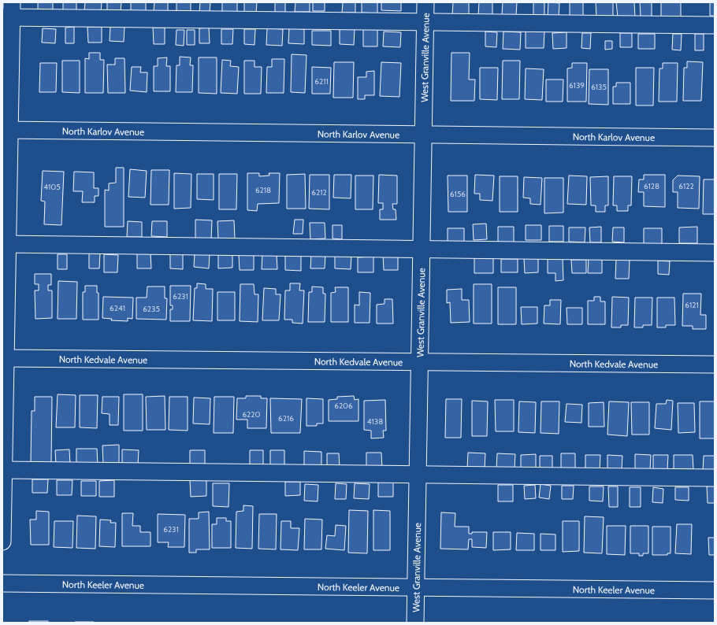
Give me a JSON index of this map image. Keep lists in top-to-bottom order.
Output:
{
  "streets": {
    "street": [
      "West Granville Avenue",
      "North Karlov Avenue",
      "North Kedvale Avenue",
      "North Keeler Avenue"
    ]
  },
  "crossings": [
    ["West Granville Avenue", "North Karlov Avenue"],
    ["West Granville Avenue", "North Kedvale Avenue"],
    ["West Granville Avenue", "North Keeler Avenue"]
  ],
  "house_numbers": [
    "6211",
    "6139",
    "6135",
    "6128",
    "6122",
    "4105",
    "6218",
    "6212",
    "6156",
    "6231",
    "6121",
    "6241",
    "6235",
    "6206",
    "6220",
    "6216",
    "4138",
    "6231"
  ]
}
